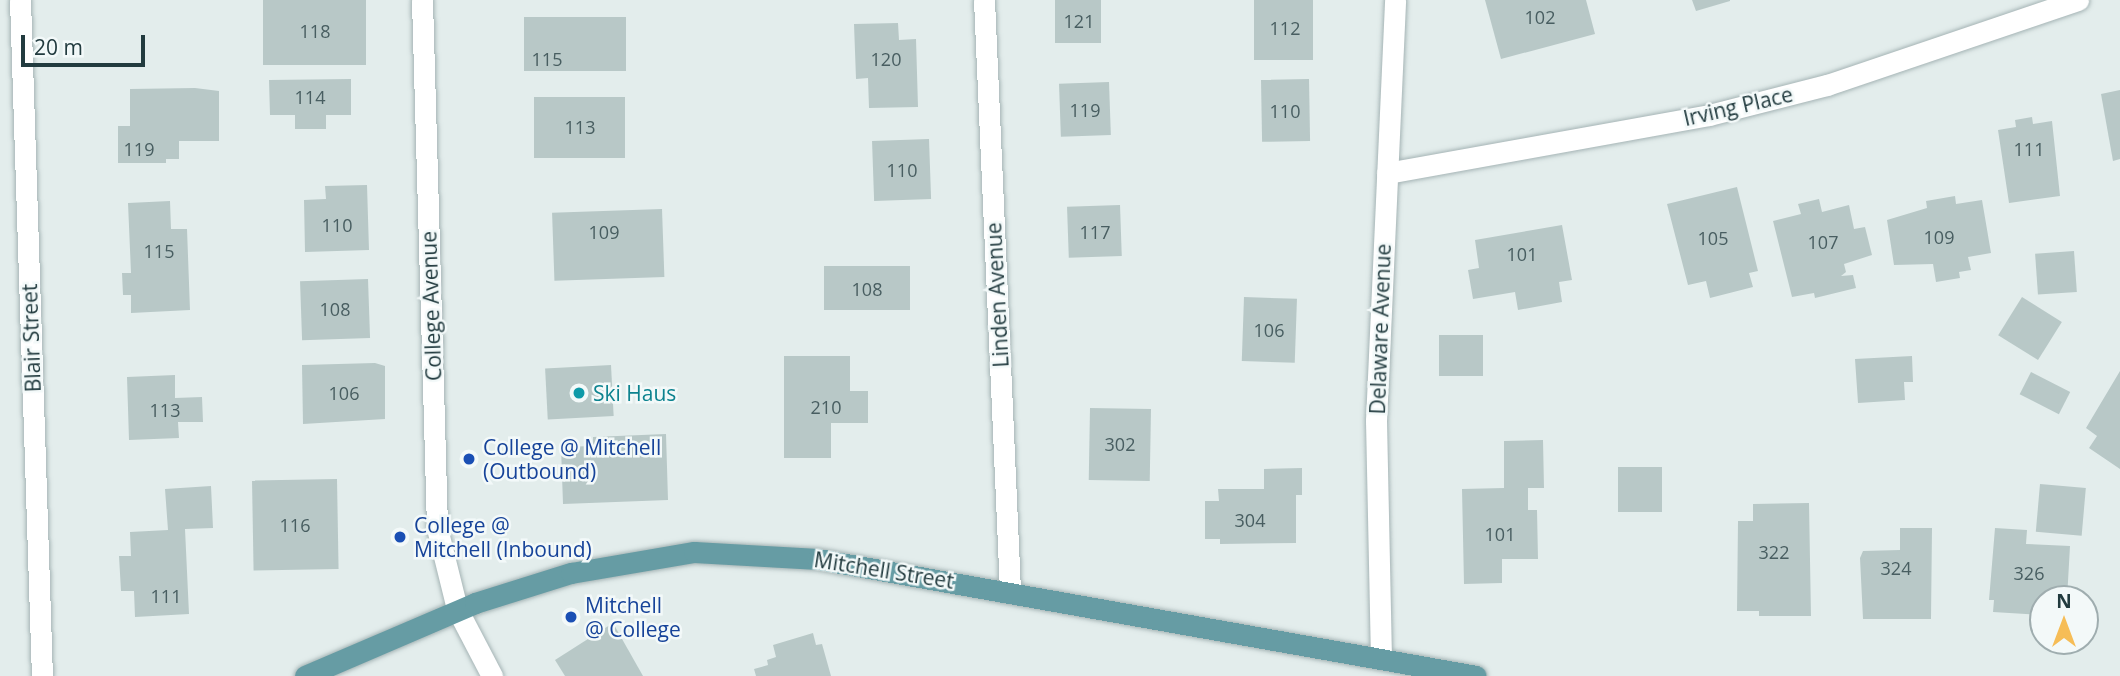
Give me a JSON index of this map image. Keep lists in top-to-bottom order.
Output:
{
  "streets": {
    "main road": ["Mitchell Street"],
    "street": [
      "Irving Place",
      "Linden Avenue",
      "College Avenue",
      "Delaware Avenue",
      "Blair Street"
    ]
  },
  "crossings": [
    ["Irving Place", "Delaware Avenue"],
    ["Linden Avenue", "Mitchell Street"],
    ["College Avenue", "Mitchell Street"],
    ["Delaware Avenue", "Mitchell Street"]
  ],
  "places": [
    "Ski Haus",
    "College @ Mitchell (Outbound)",
    "College @ Mitchell (Inbound)",
    "Mitchell @ College"
  ],
  "house_numbers": [
    "102",
    "121",
    "112",
    "118",
    "115",
    "120",
    "114",
    "119",
    "110",
    "113",
    "119",
    "111",
    "110",
    "110",
    "109",
    "117",
    "109",
    "105",
    "107",
    "115",
    "101",
    "108",
    "108",
    "106",
    "106",
    "210",
    "113",
    "302",
    "304",
    "116",
    "101",
    "322",
    "324",
    "326",
    "111"
  ],
  "scale_bar": "20 m",
  "north": "top"
}
